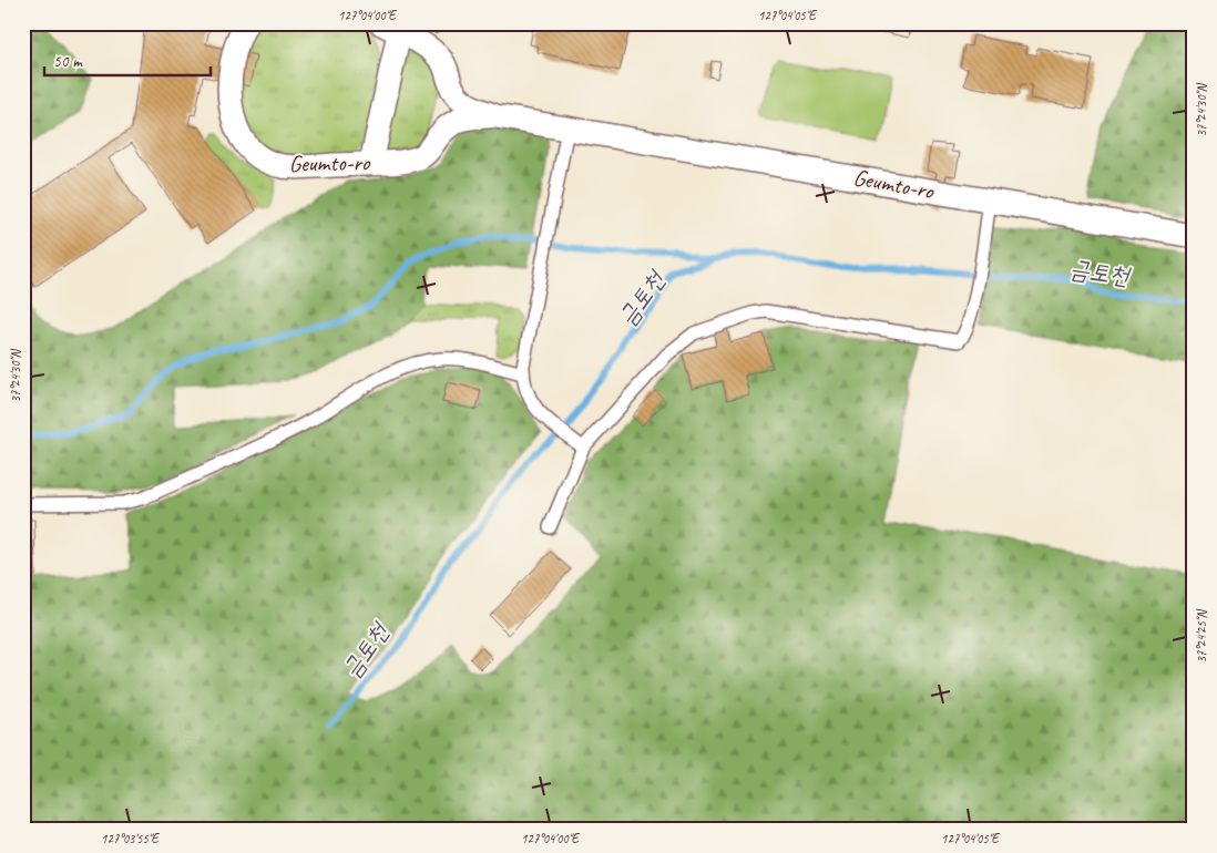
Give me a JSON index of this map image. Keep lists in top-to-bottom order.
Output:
{
  "streets": {
    "street": ["Geumto-ro"]
  },
  "water": ["금토천"],
  "scale_bar": "50 m",
  "coordinates": [
    "127°04'00\"E",
    "127°04'05\"E",
    "37°24'30\"N",
    "37°24'25\"N",
    "127°03'55\"E"
  ]
}
